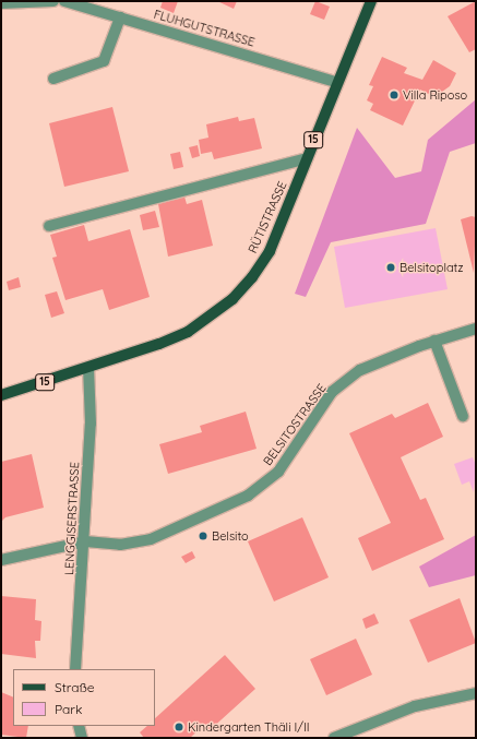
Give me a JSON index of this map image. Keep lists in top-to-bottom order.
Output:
{
  "streets": {
    "main road": ["15", "RÜTISTRASSE"],
    "street": ["FLUHGUTSTRASSE", "BELSITOSTRASSE", "LENGGISERSTRASSE"]
  },
  "crossings": [
    ["FLUHGUTSTRASSE", "RÜTISTRASSE"],
    ["RÜTISTRASSE", "LENGGISERSTRASSE"],
    ["BELSITOSTRASSE", "LENGGISERSTRASSE"]
  ],
  "places": [
    "Villa Riposo",
    "Belsitoplatz",
    "Belsito",
    "Kindergarten Thäli I/II"
  ],
  "legend": ["Straße", "Park"]
}
